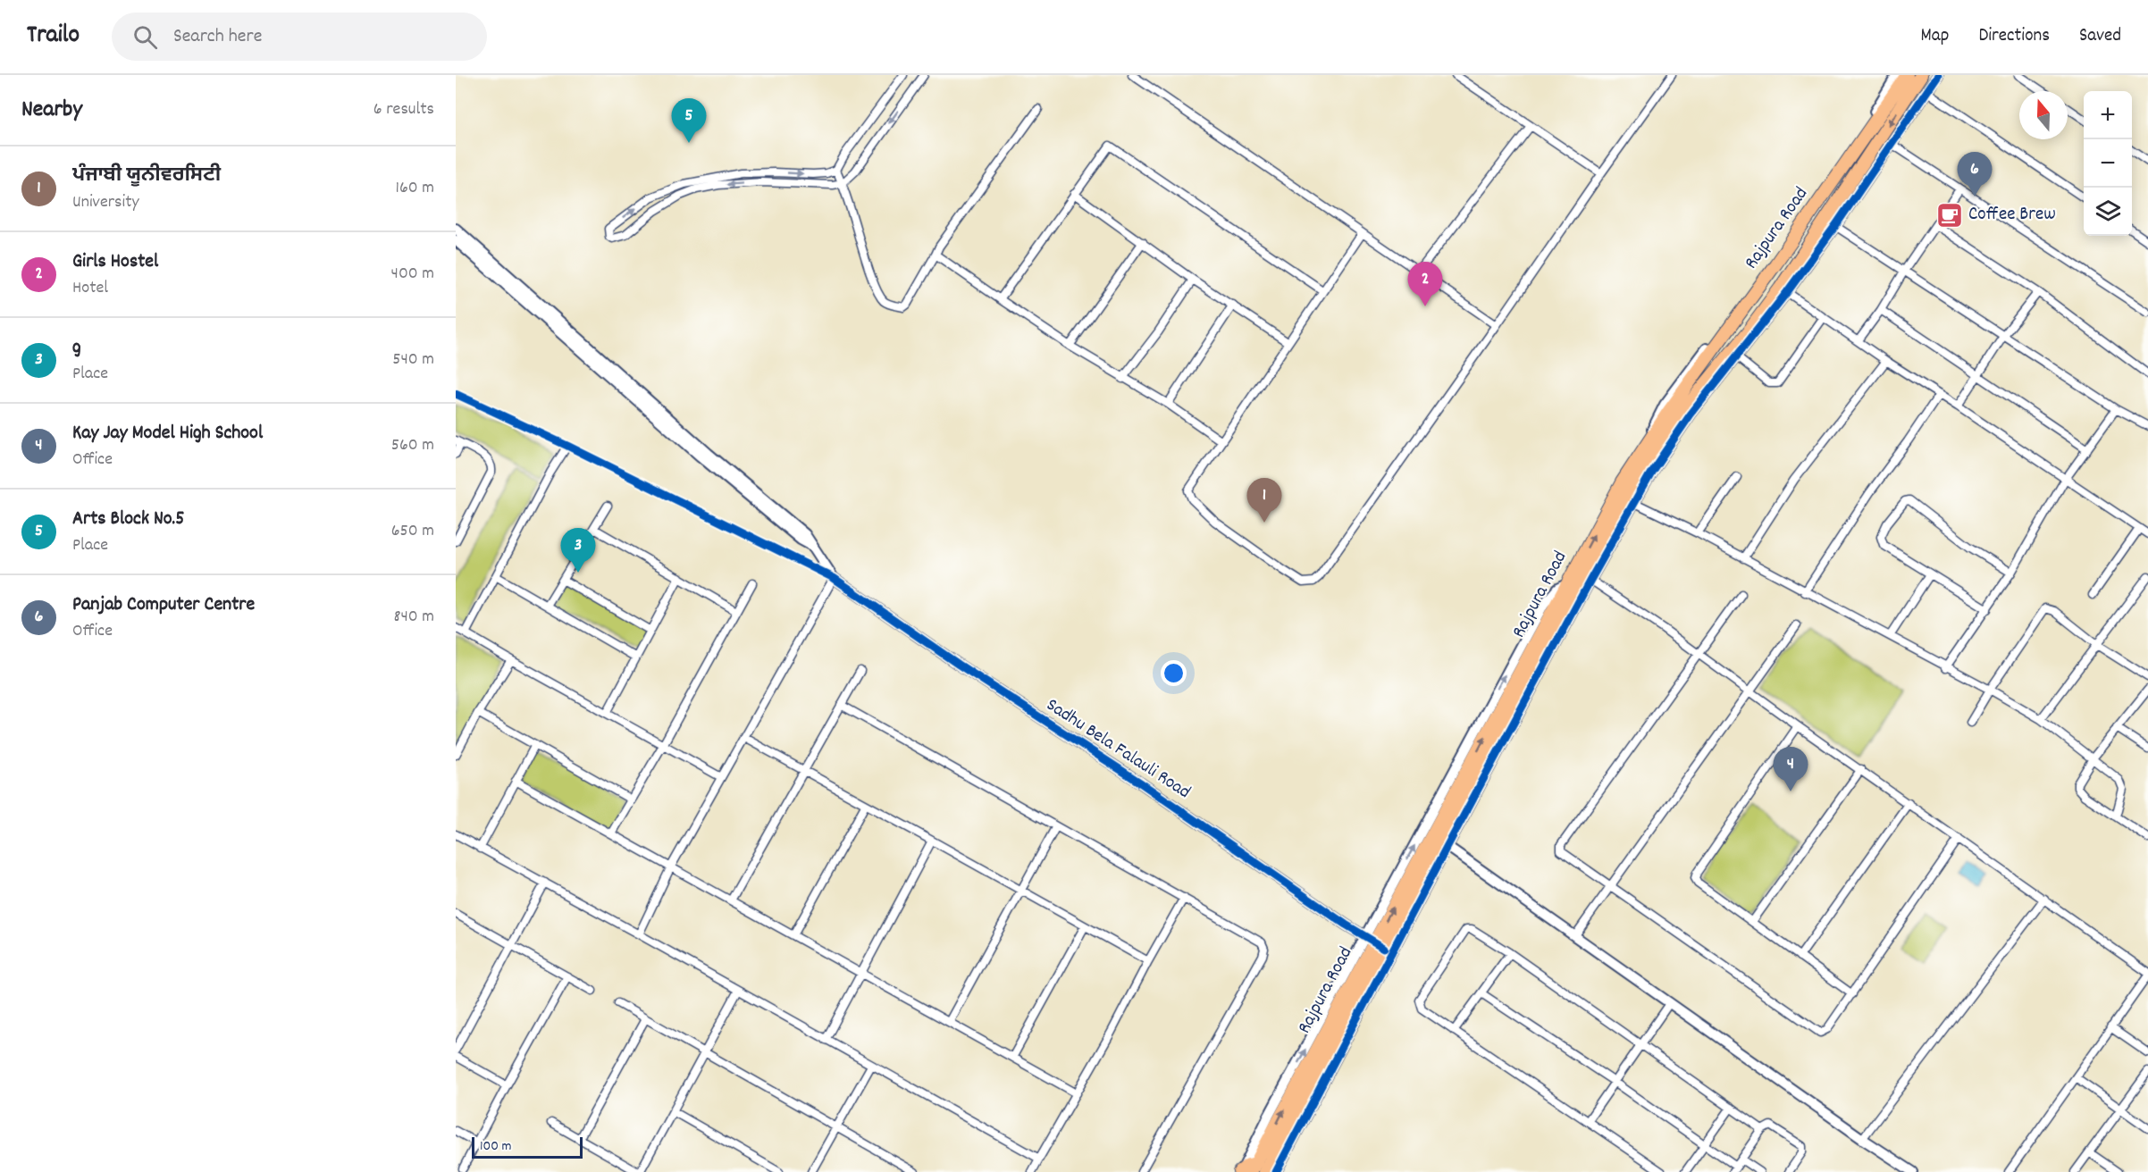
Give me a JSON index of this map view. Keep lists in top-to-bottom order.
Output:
{
  "streets": {
    "highway": ["Rajpura Road"],
    "street": ["Sadhu Bela Falauli Road"]
  },
  "crossings": [
    ["Rajpura Road", "Sadhu Bela Falauli Road"]
  ],
  "places": {
    "cafe": ["Coffee Brew"]
  },
  "scale_bar": "100 m",
  "north": "top",
  "page": {
    "header": "Trailo",
    "search": "Search here",
    "nav": ["Map", "Directions", "Saved"],
    "heading": ["Nearby", "6 results"],
    "map_buttons": ["+", "−"],
    "pins": [
      "5",
      "6",
      "2",
      "1",
      "3",
      "4"
    ],
    "list": [
      {
        "mark": "1",
        "name": "ਪੰਜਾਬੀ ਯੂਨੀਵਰਸਿਟੀ",
        "note": "University",
        "value": "160 m"
      },
      {
        "mark": "2",
        "name": "Girls Hostel",
        "note": "Hotel",
        "value": "400 m"
      },
      {
        "mark": "3",
        "name": "g",
        "note": "Place",
        "value": "540 m"
      },
      {
        "mark": "4",
        "name": "Kay Jay Model High School",
        "note": "Office",
        "value": "560 m"
      },
      {
        "mark": "5",
        "name": "Arts Block No.5",
        "note": "Place",
        "value": "650 m"
      },
      {
        "mark": "6",
        "name": "Panjab Computer Centre",
        "note": "Office",
        "value": "840 m"
      }
    ],
    "scale": "100 m"
  }
}
